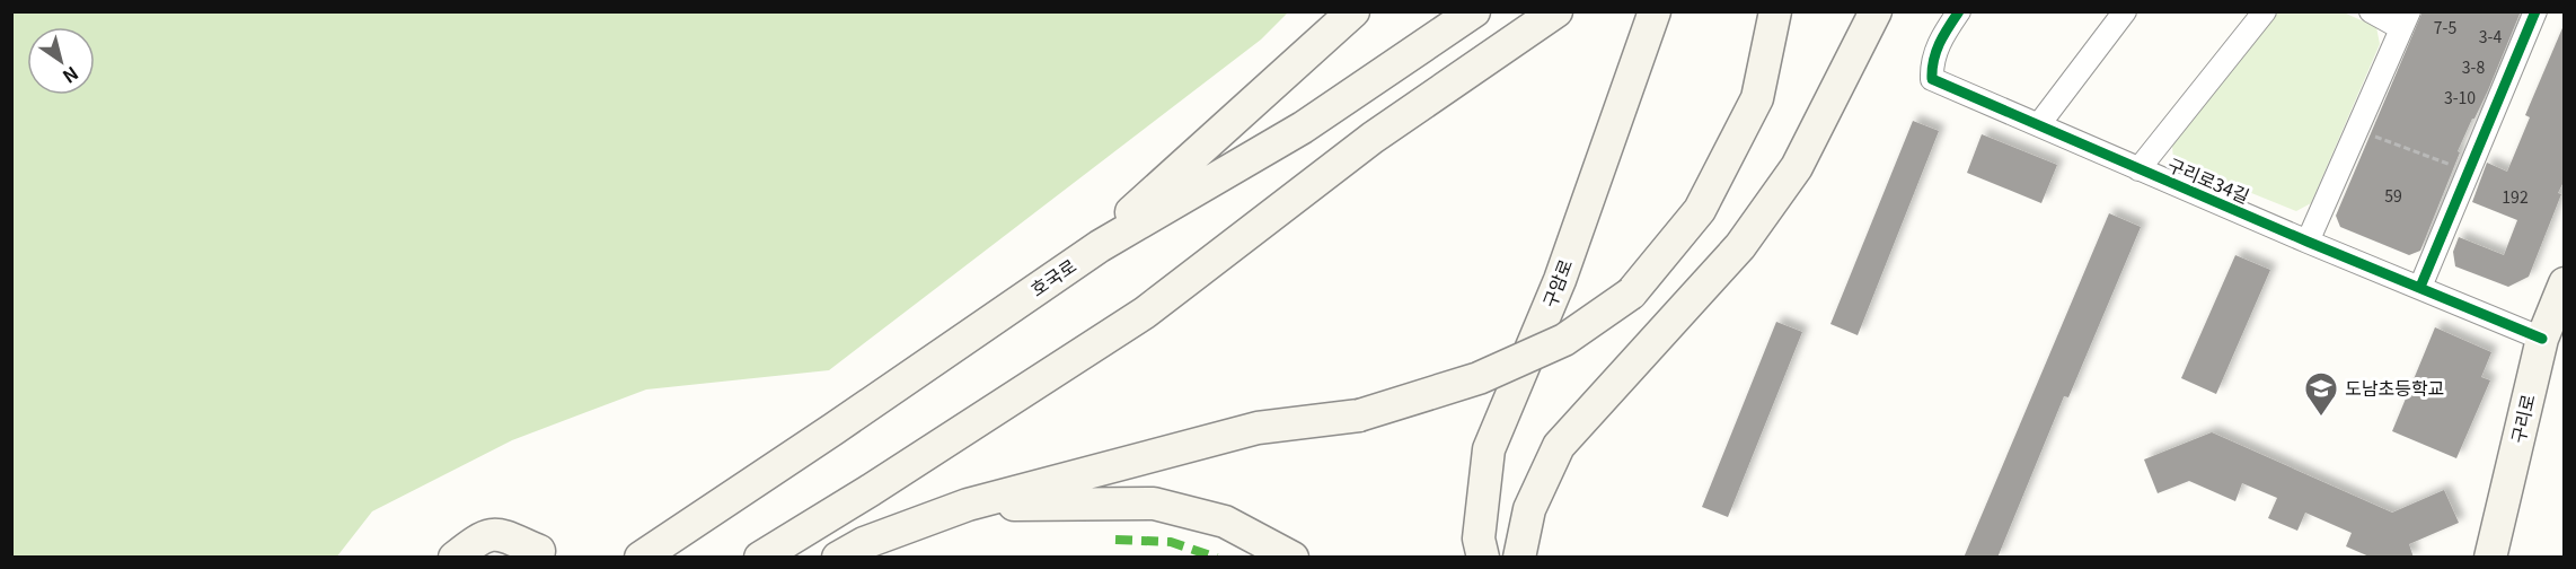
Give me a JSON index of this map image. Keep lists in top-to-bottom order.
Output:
{
  "streets": {
    "main road": ["호국로", "구암로", "구리로"],
    "street": ["구리로34길"]
  },
  "crossings": [
    ["구리로34길", "구리로"]
  ],
  "places": {
    "school or university": ["도남초등학교"]
  },
  "house_numbers": [
    "7-5",
    "3-4",
    "3-8",
    "3-10",
    "59",
    "192"
  ],
  "north": "bottom right"
}
